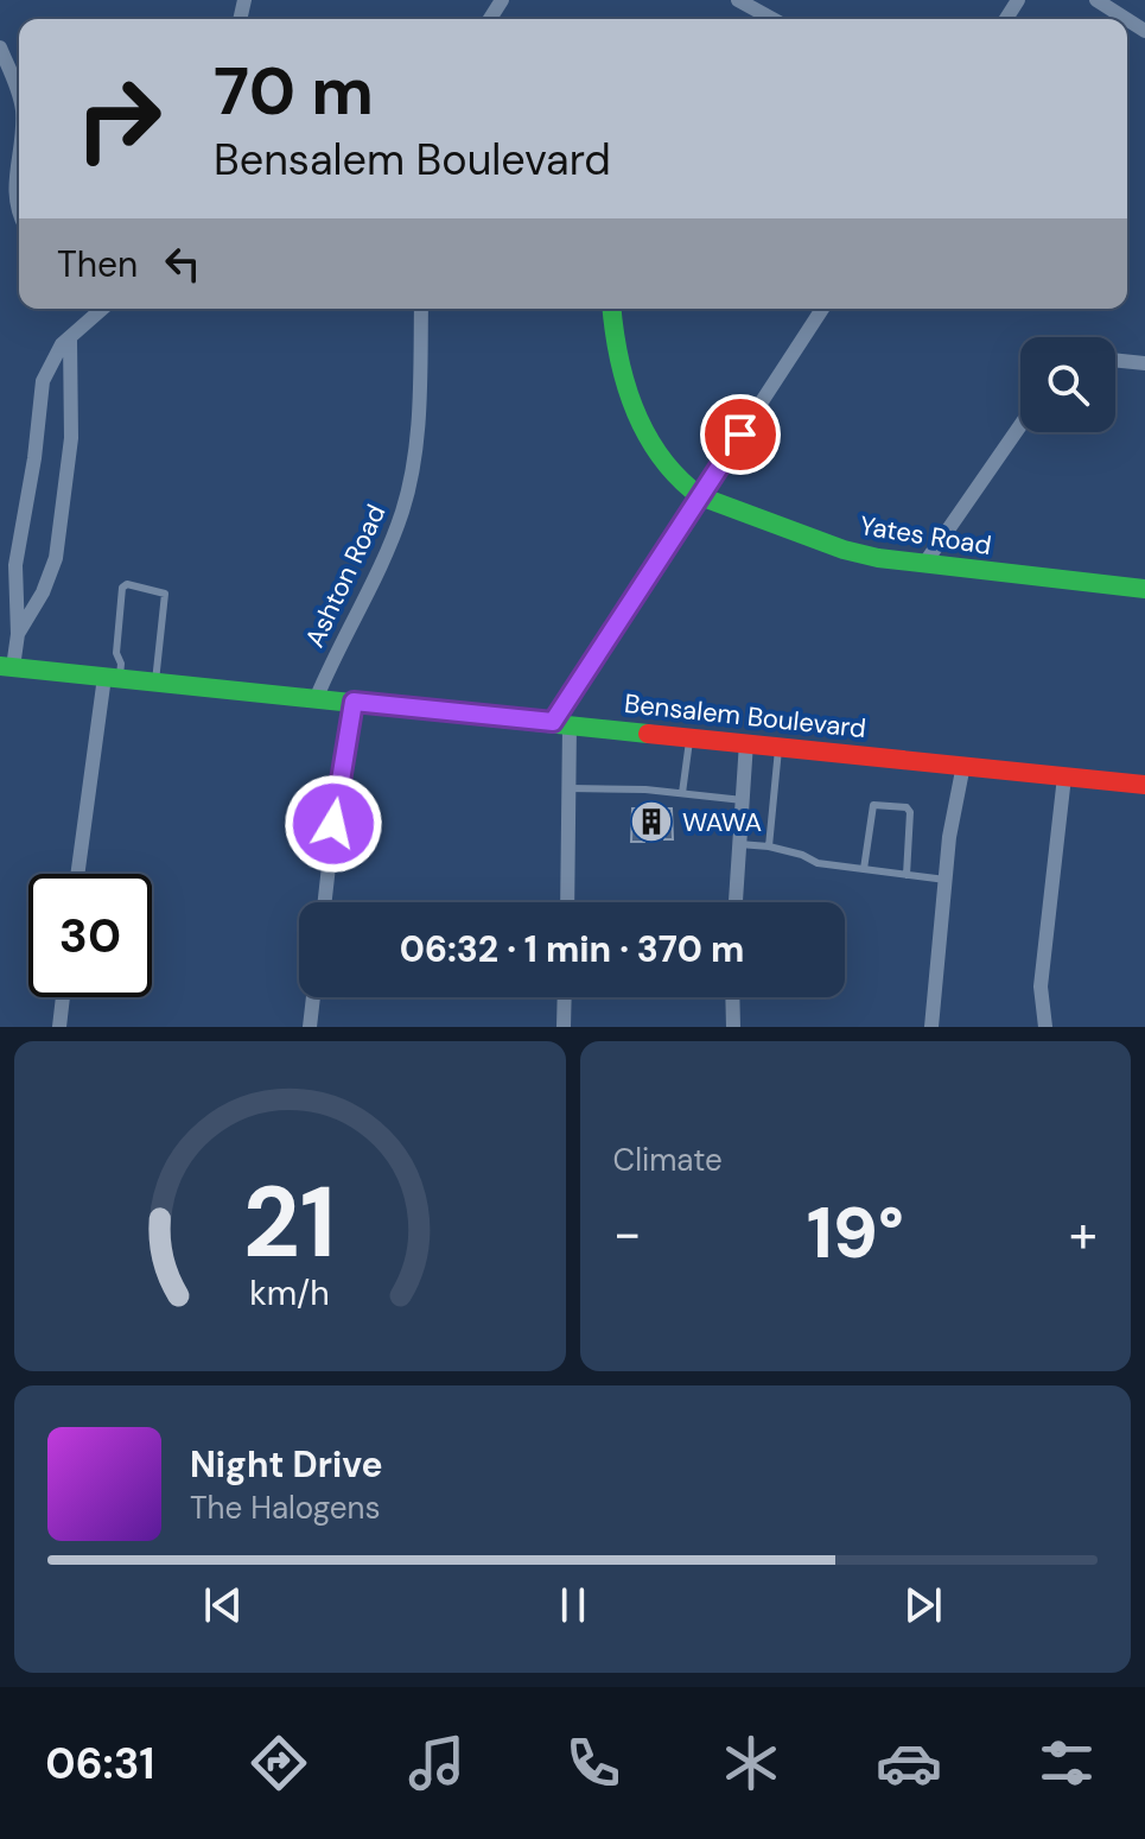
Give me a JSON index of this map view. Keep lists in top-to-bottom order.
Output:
{
  "streets": {
    "main road": ["Yates Road", "Bensalem Boulevard"],
    "street": ["Ashton Road"]
  },
  "crossings": [
    ["Ashton Road", "Bensalem Boulevard"]
  ],
  "places": {
    "building": ["WAWA"]
  },
  "page": {
    "turn": ["70 m", "Bensalem Boulevard"],
    "then": "Then",
    "limit": "30",
    "trip": "06:32 · 1 min · 370 m",
    "tile": "Climate",
    "heat": ["−", "19°", "+"],
    "song": ["Night Drive", "The Halogens"],
    "tabs": "06:31",
    "gauge": ["21", "km/h"]
  }
}
